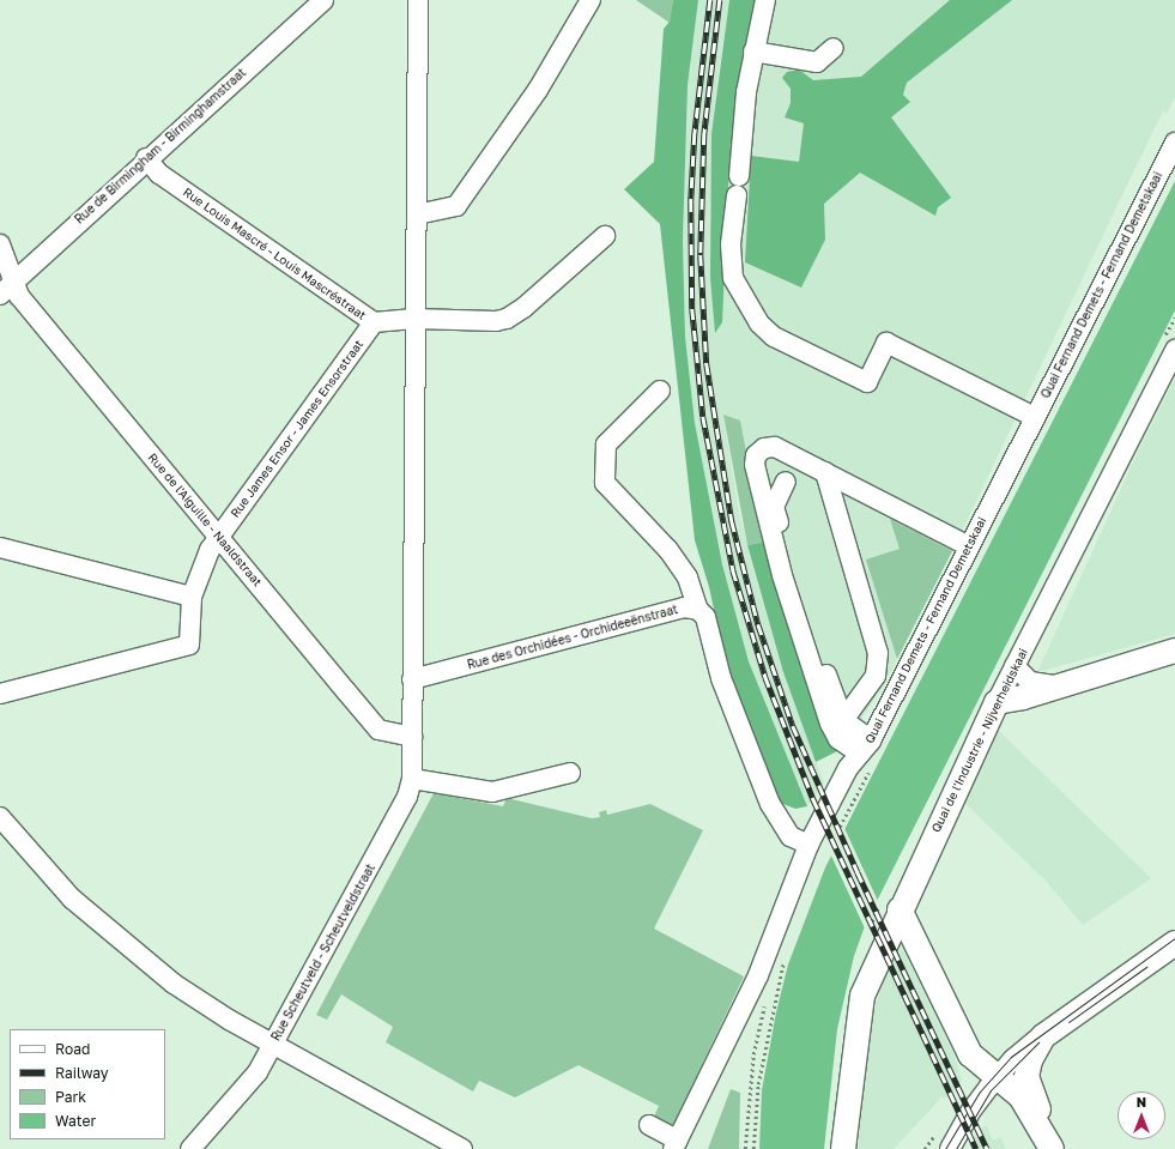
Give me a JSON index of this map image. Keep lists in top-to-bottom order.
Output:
{
  "streets": {
    "main road": ["Quai de l'Industrie - Nijverheidskaai"],
    "street": [
      "Rue de Birmingham - Birminghamstraat",
      "Rue Louis Mascré - Louis Mascréstraat",
      "Quai Fernand Demets - Fernand Demetskaai",
      "Rue James Ensor - James Ensorstraat",
      "Rue de l'Aiguille - Naaldstraat",
      "Rue des Orchidées - Orchideeënstraat",
      "Rue Scheutveld - Scheutveldstraat"
    ]
  },
  "crossings": [
    ["Rue de Birmingham - Birminghamstraat", "Rue Louis Mascré - Louis Mascréstraat"],
    ["Rue de Birmingham - Birminghamstraat", "Rue de l'Aiguille - Naaldstraat"],
    ["Rue Louis Mascré - Louis Mascréstraat", "Rue James Ensor - James Ensorstraat"],
    ["Rue Louis Mascré - Louis Mascréstraat", "Rue Scheutveld - Scheutveldstraat"],
    ["Rue James Ensor - James Ensorstraat", "Rue de l'Aiguille - Naaldstraat"],
    ["Rue de l'Aiguille - Naaldstraat", "Rue Scheutveld - Scheutveldstraat"],
    ["Rue des Orchidées - Orchideeënstraat", "Rue Scheutveld - Scheutveldstraat"]
  ],
  "legend": [
    "Road",
    "Railway",
    "Park",
    "Water"
  ],
  "north": "top"
}
